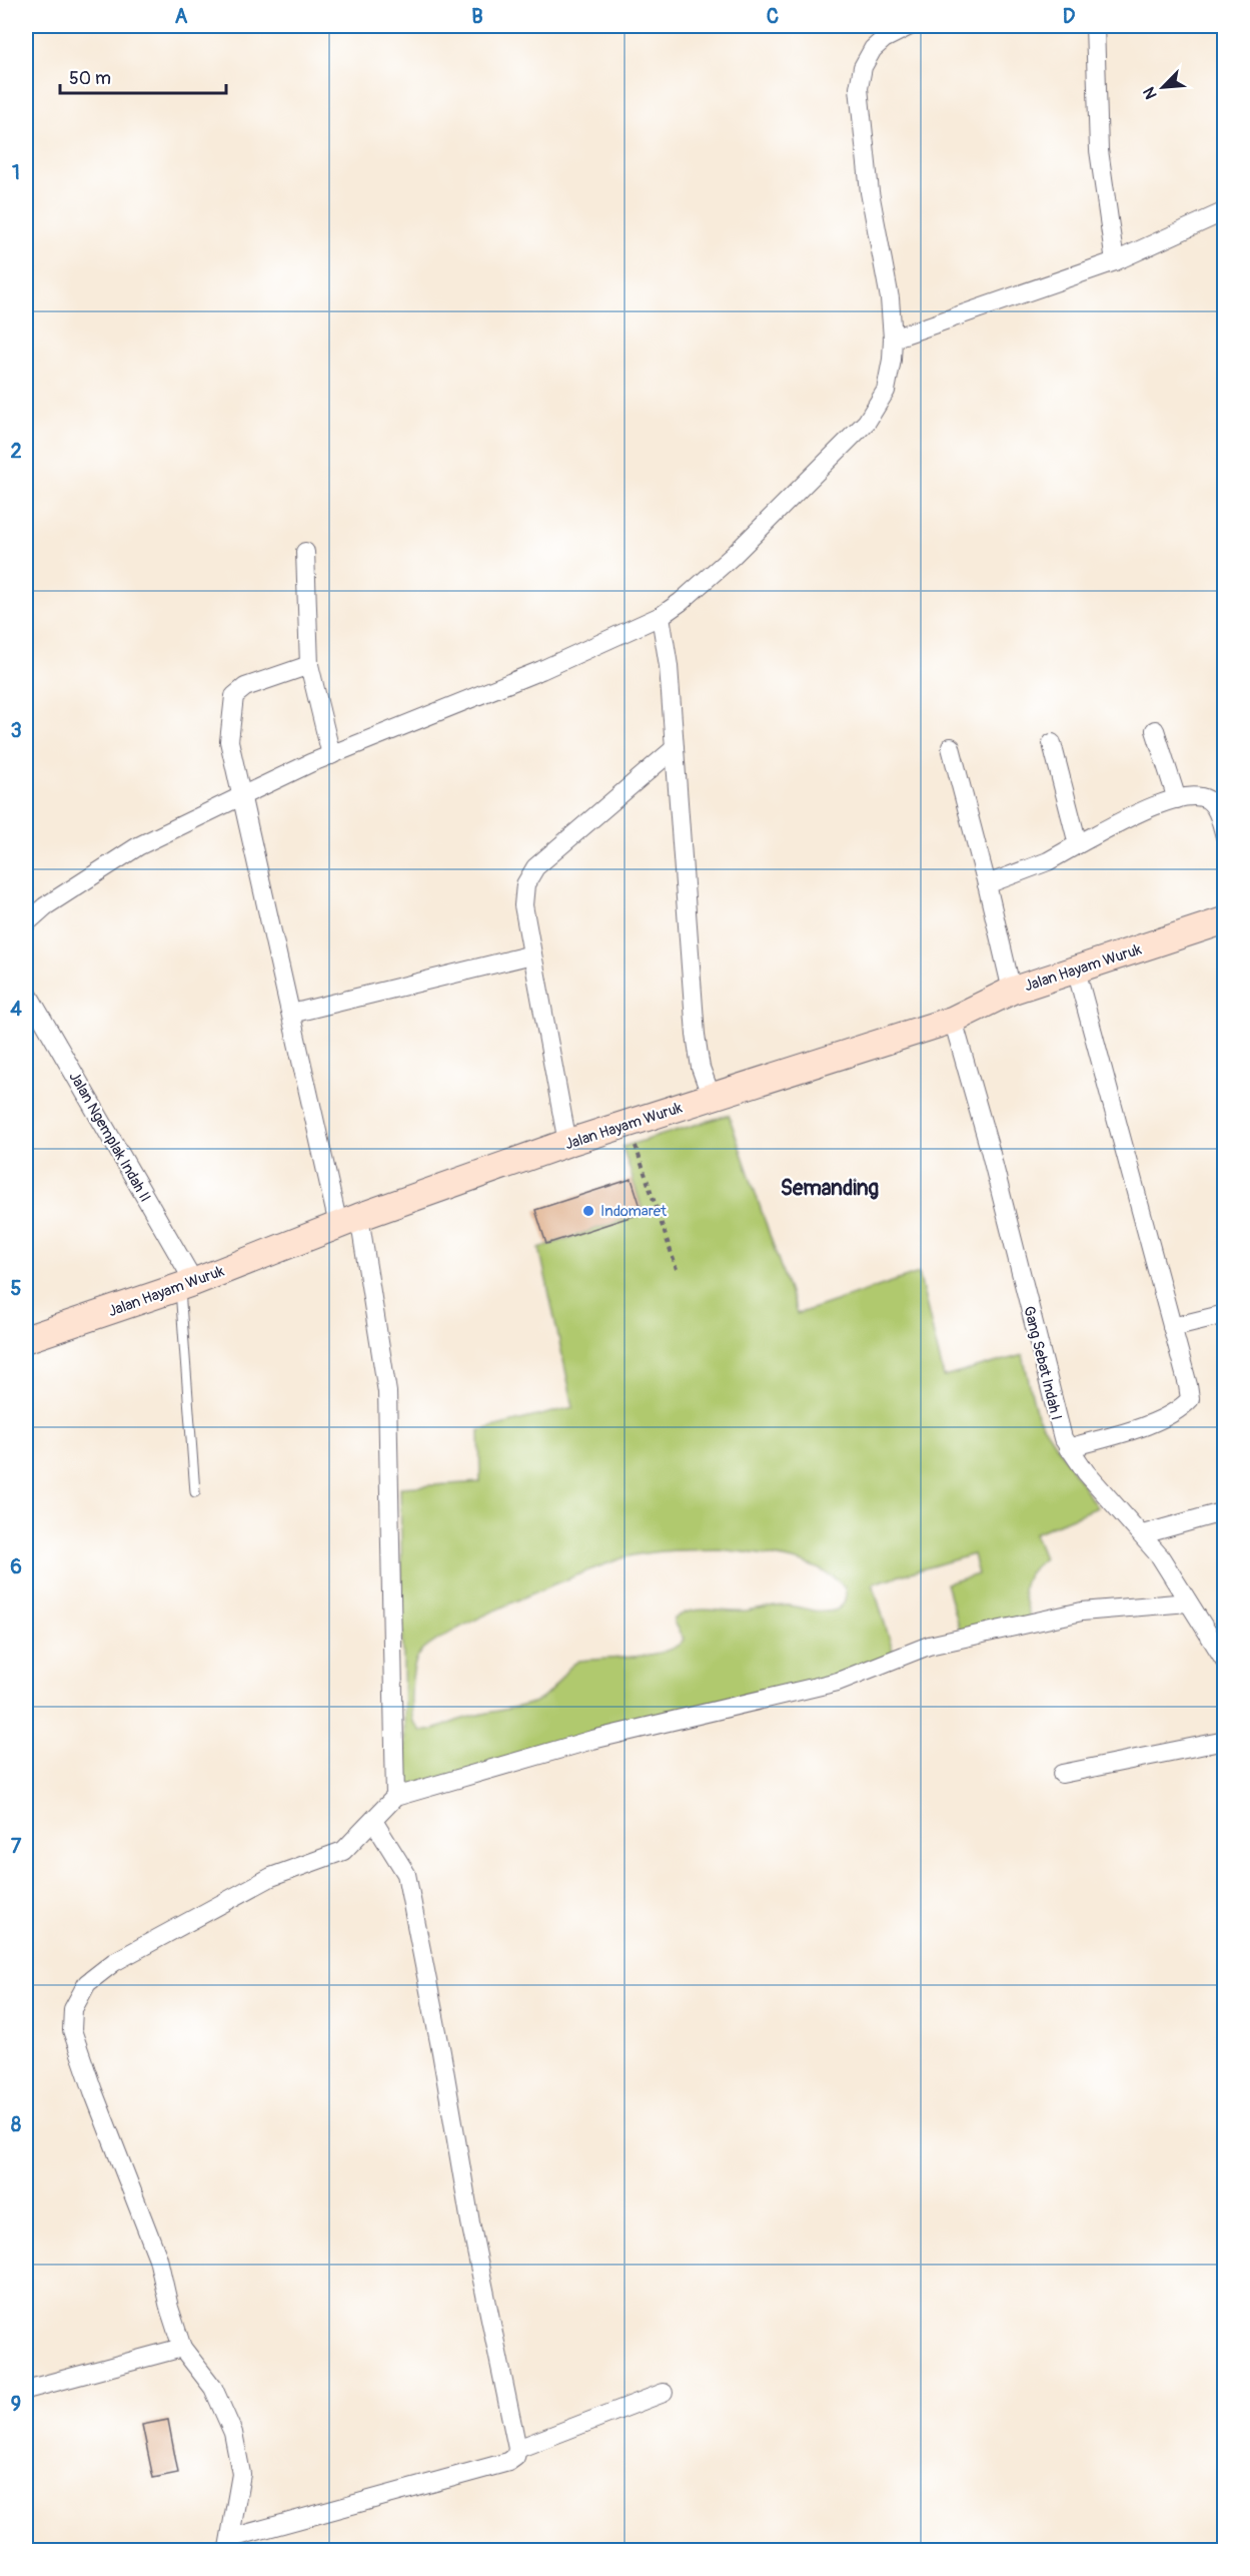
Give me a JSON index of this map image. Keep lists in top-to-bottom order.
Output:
{
  "streets": {
    "main road": ["Jalan Hayam Wuruk"],
    "street": ["Jalan Ngemplak Indah II", "Gang Sebat Indah I"]
  },
  "crossings": [
    ["Jalan Hayam Wuruk", "Jalan Ngemplak Indah II"],
    ["Jalan Hayam Wuruk", "Gang Sebat Indah I"]
  ],
  "districts": ["Semanding"],
  "places": ["Indomaret"],
  "scale_bar": "50 m",
  "north": "bottom left",
  "grid": {
    "columns": [
      "A",
      "B",
      "C",
      "D"
    ],
    "rows": [
      "1",
      "2",
      "3",
      "4",
      "5",
      "6",
      "7",
      "8",
      "9"
    ]
  }
}
